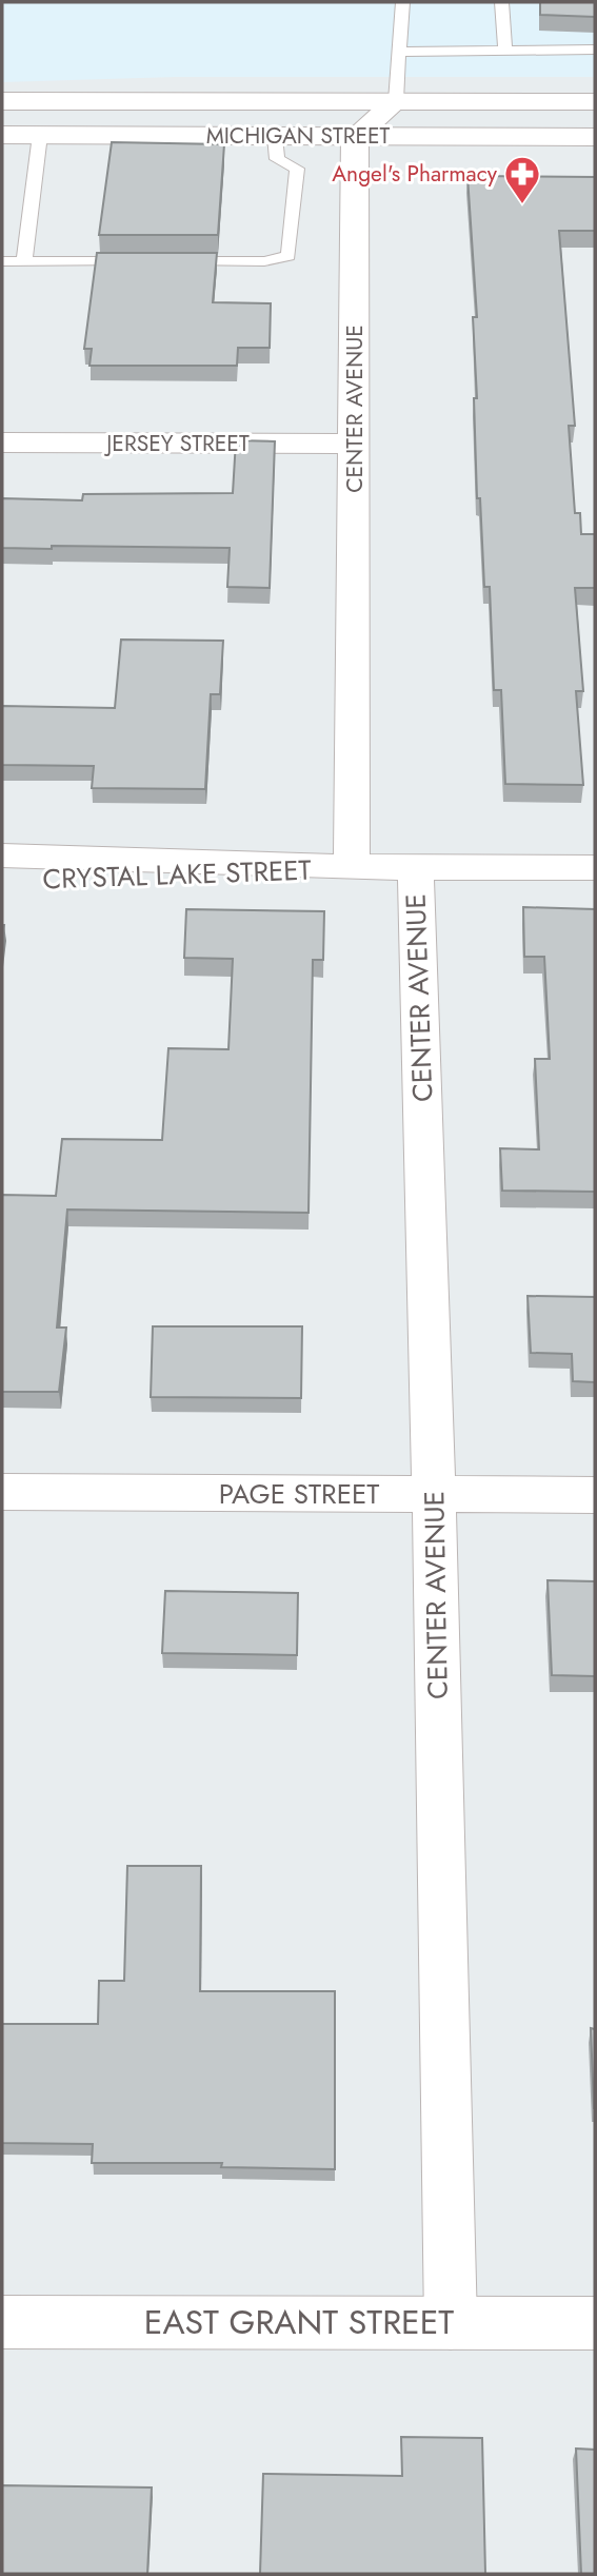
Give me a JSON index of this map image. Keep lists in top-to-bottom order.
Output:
{
  "streets": {
    "street": [
      "MICHIGAN STREET",
      "CENTER AVENUE",
      "JERSEY STREET",
      "CRYSTAL LAKE STREET",
      "PAGE STREET",
      "EAST GRANT STREET"
    ]
  },
  "crossings": [
    ["MICHIGAN STREET", "CENTER AVENUE"],
    ["CENTER AVENUE", "JERSEY STREET"],
    ["CENTER AVENUE", "CRYSTAL LAKE STREET"],
    ["CENTER AVENUE", "PAGE STREET"],
    ["CENTER AVENUE", "EAST GRANT STREET"]
  ],
  "places": {
    "pharmacy": ["Angel's Pharmacy"]
  }
}
